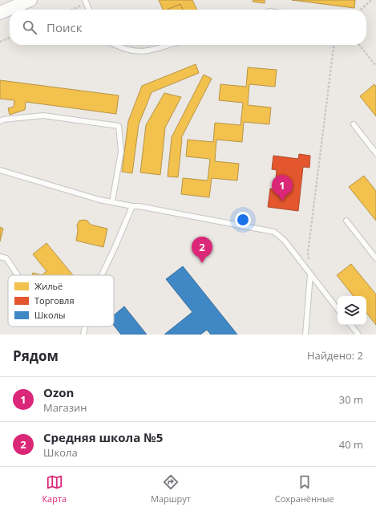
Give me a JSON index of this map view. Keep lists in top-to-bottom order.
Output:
{
  "legend": ["Жильё", "Торговля", "Школы"],
  "page": {
    "search": "Поиск",
    "pins": ["1", "2"],
    "heading": ["Рядом", "Найдено: 2"],
    "list": [
      {
        "mark": "1",
        "name": "Ozon",
        "note": "Магазин",
        "value": "30 m"
      },
      {
        "mark": "2",
        "name": "Средняя школа №5",
        "note": "Школа",
        "value": "40 m"
      }
    ],
    "nav": ["Карта", "Маршрут", "Сохранённые"]
  }
}
